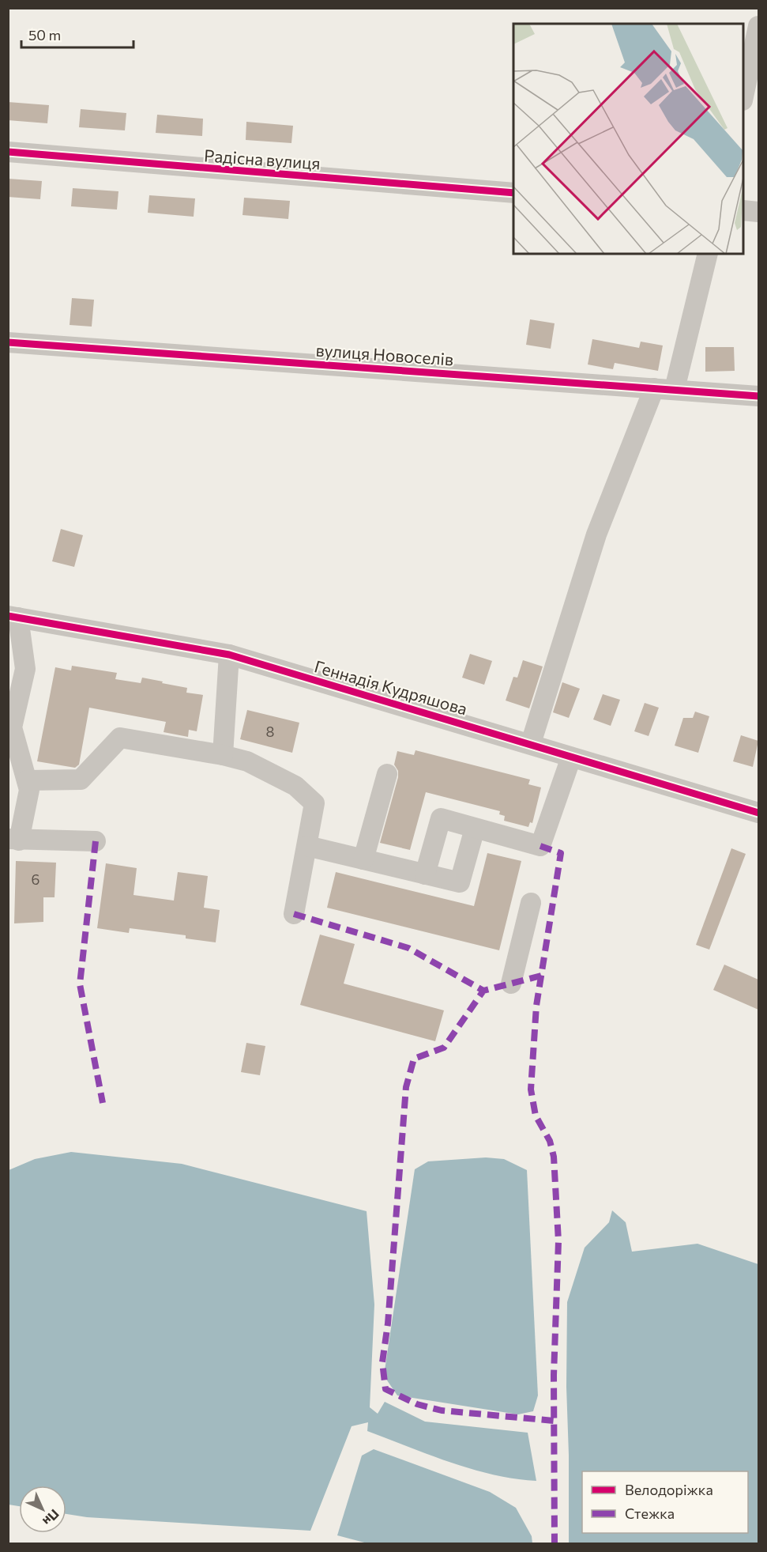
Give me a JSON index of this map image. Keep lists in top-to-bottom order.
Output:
{
  "streets": {
    "street": ["Радісна вулиця", "вулиця Новоселів", "Геннадія Кудряшова"]
  },
  "house_numbers": ["8", "6"],
  "legend": ["Велодоріжка", "Стежка"],
  "scale_bar": "50 m",
  "north": "bottom right"
}
